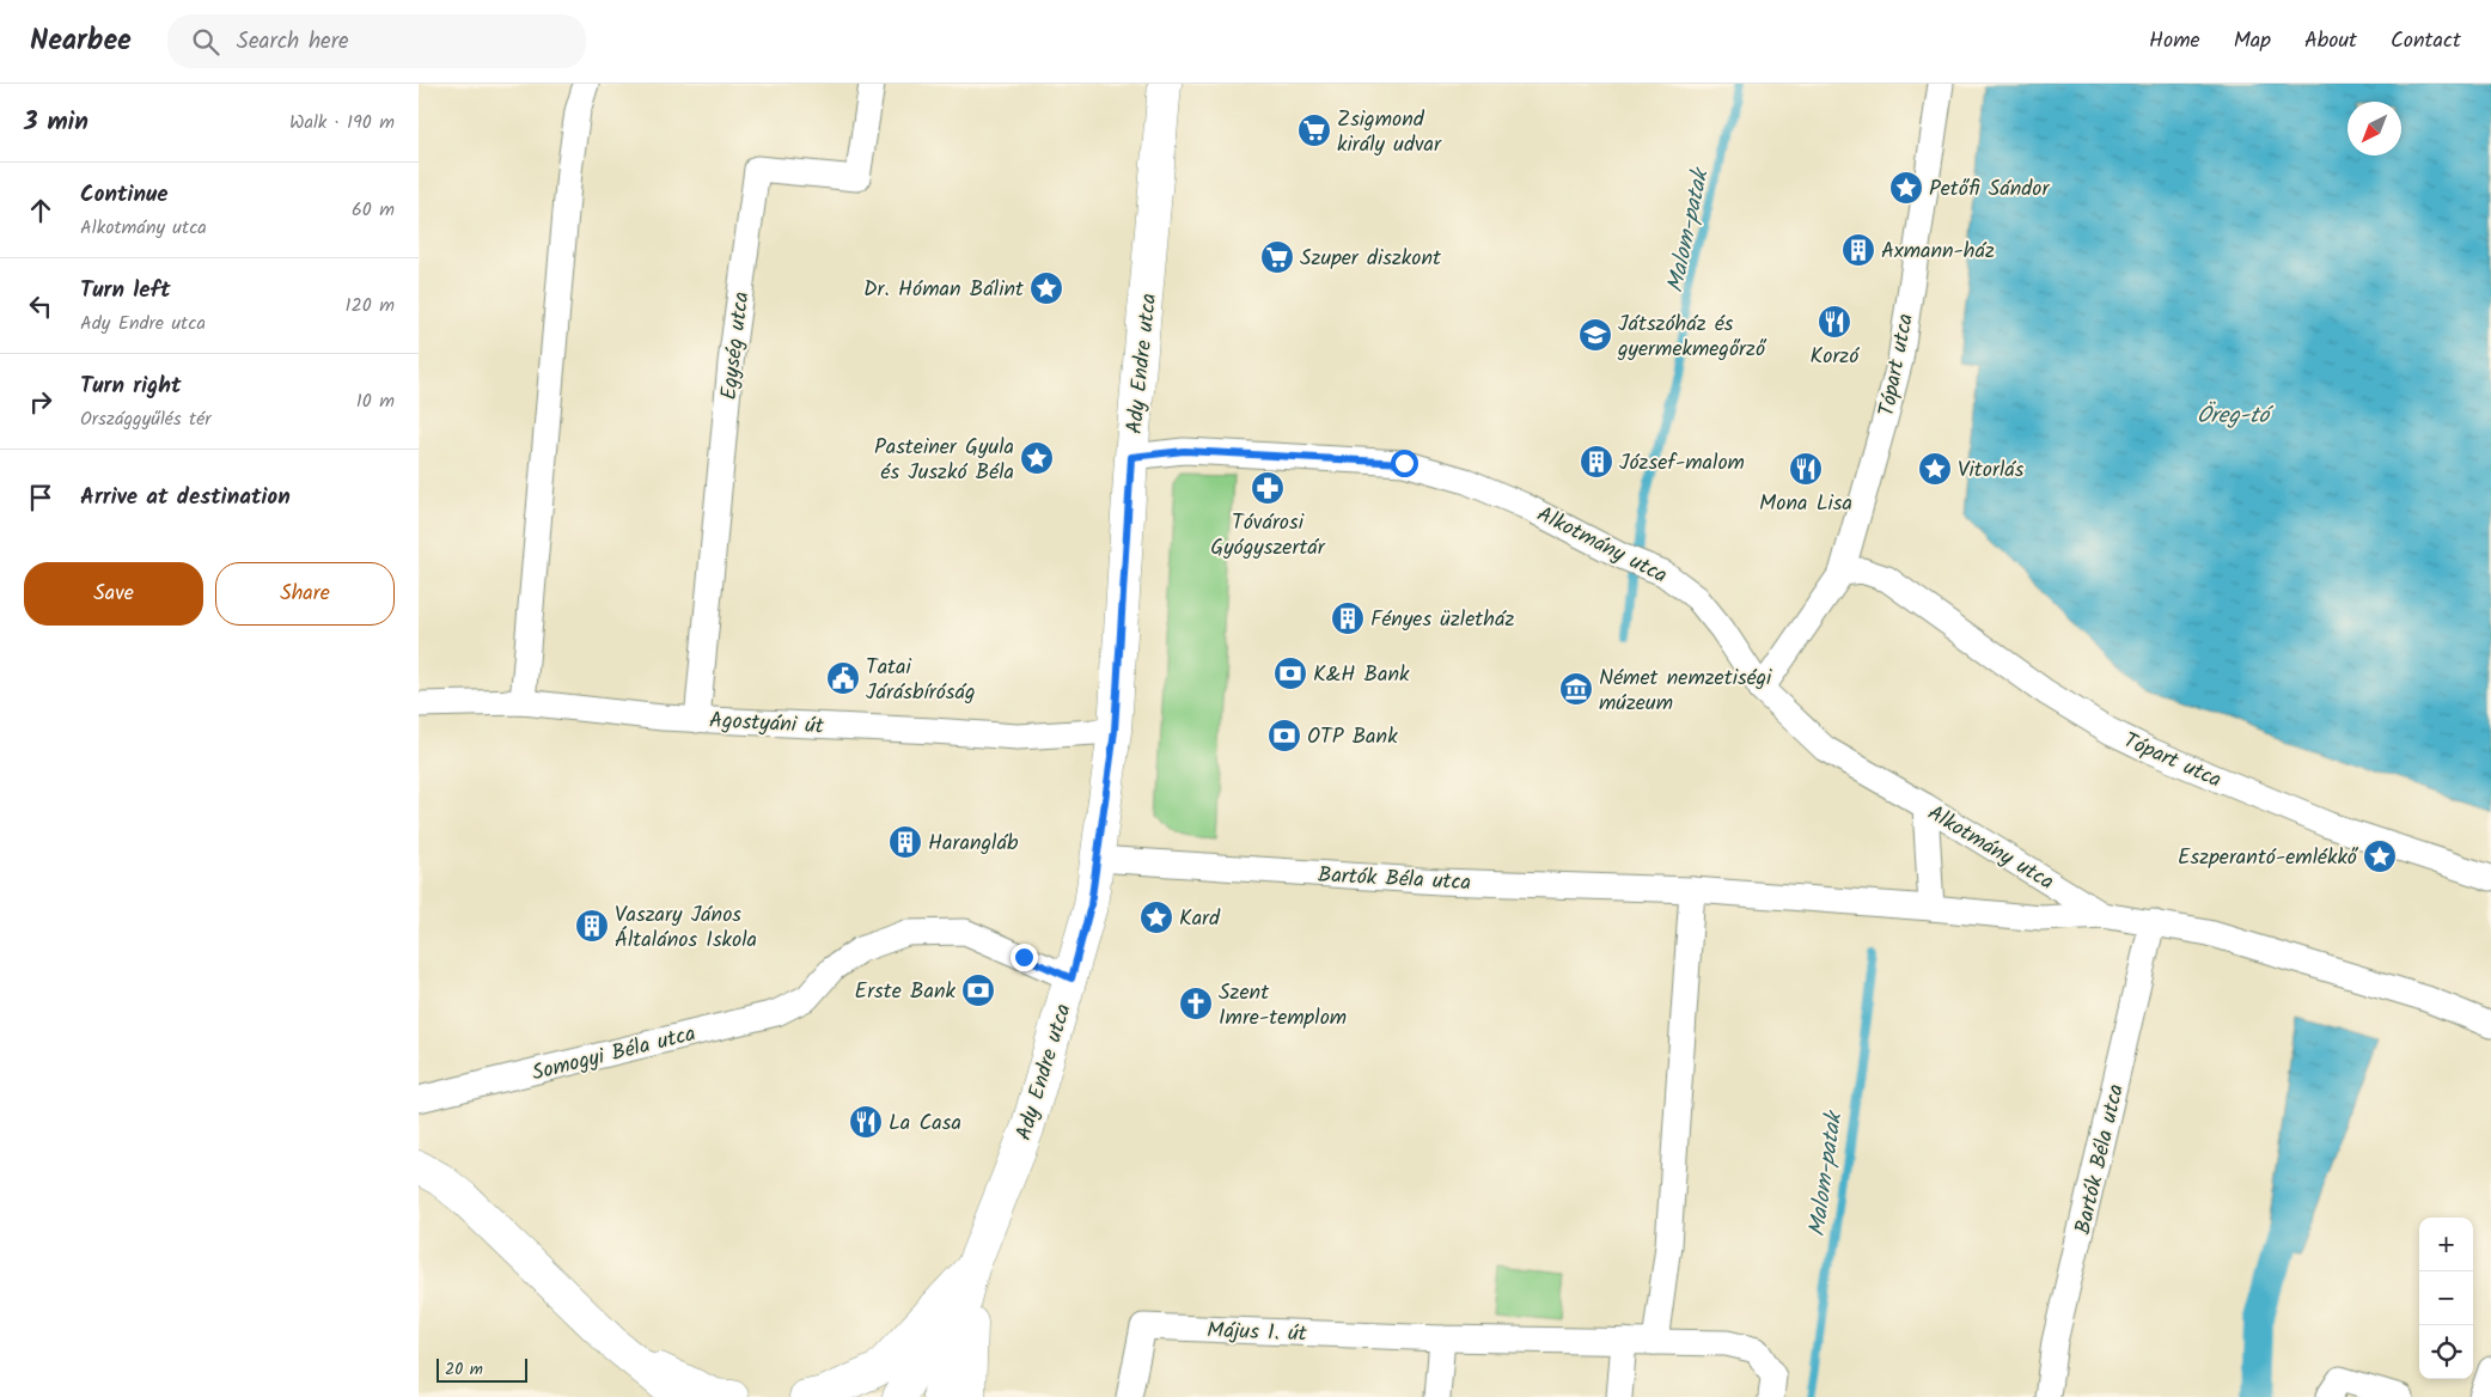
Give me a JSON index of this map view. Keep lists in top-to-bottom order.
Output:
{
  "streets": {
    "main road": ["Ady Endre utca"],
    "street": [
      "Egység utca",
      "Tópart utca",
      "Alkotmány utca",
      "Agostyáni út",
      "Bartók Béla utca",
      "Somogyi Béla utca",
      "Május 1. út"
    ]
  },
  "crossings": [
    ["Egység utca", "Agostyáni út"],
    ["Ady Endre utca", "Alkotmány utca"],
    ["Ady Endre utca", "Agostyáni út"],
    ["Ady Endre utca", "Bartók Béla utca"],
    ["Ady Endre utca", "Somogyi Béla utca"],
    ["Tópart utca", "Alkotmány utca"],
    ["Alkotmány utca", "Bartók Béla utca"]
  ],
  "water": ["Malom-patak", "Öreg-tó"],
  "places": {
    "supermarket": ["Zsigmond király udvar", "Szuper diszkont"],
    "place": [
      "Petőfi Sándor",
      "Dr. Hóman Bálint",
      "Pasteiner Gyula és Juszkó Béla",
      "Vitorlás",
      "Eszperantó-emlékkő",
      "Kard"
    ],
    "building": [
      "Axmann-ház",
      "József-malom",
      "Fényes üzletház",
      "Harangláb",
      "Vaszary János Általános Iskola"
    ],
    "restaurant": ["Korzó", "Mona Lisa", "La Casa"],
    "school or university": ["Játszóház és gyermekmegőrző"],
    "pharmacy": ["Tóvárosi Gyógyszertár"],
    "bank": ["K&H Bank", "OTP Bank", "Erste Bank"],
    "public building": ["Tatai Járásbíróság"],
    "museum": ["Német nemzetiségi múzeum"],
    "church": ["Szent Imre-templom"]
  },
  "scale_bar": "20 m",
  "north": "bottom left",
  "page": {
    "header": "Nearbee",
    "search": "Search here",
    "nav": [
      "Home",
      "Map",
      "About",
      "Contact"
    ],
    "heading": ["3 min", "Walk · 190 m"],
    "list": [
      ["Continue", "Alkotmány utca", "60 m"],
      ["Turn left", "Ady Endre utca", "120 m"],
      ["Turn right", "Országgyűlés tér", "10 m"],
      "Arrive at destination"
    ],
    "buttons": ["Save", "Share"],
    "map_buttons": ["+", "−"],
    "scale": "20 m"
  }
}
